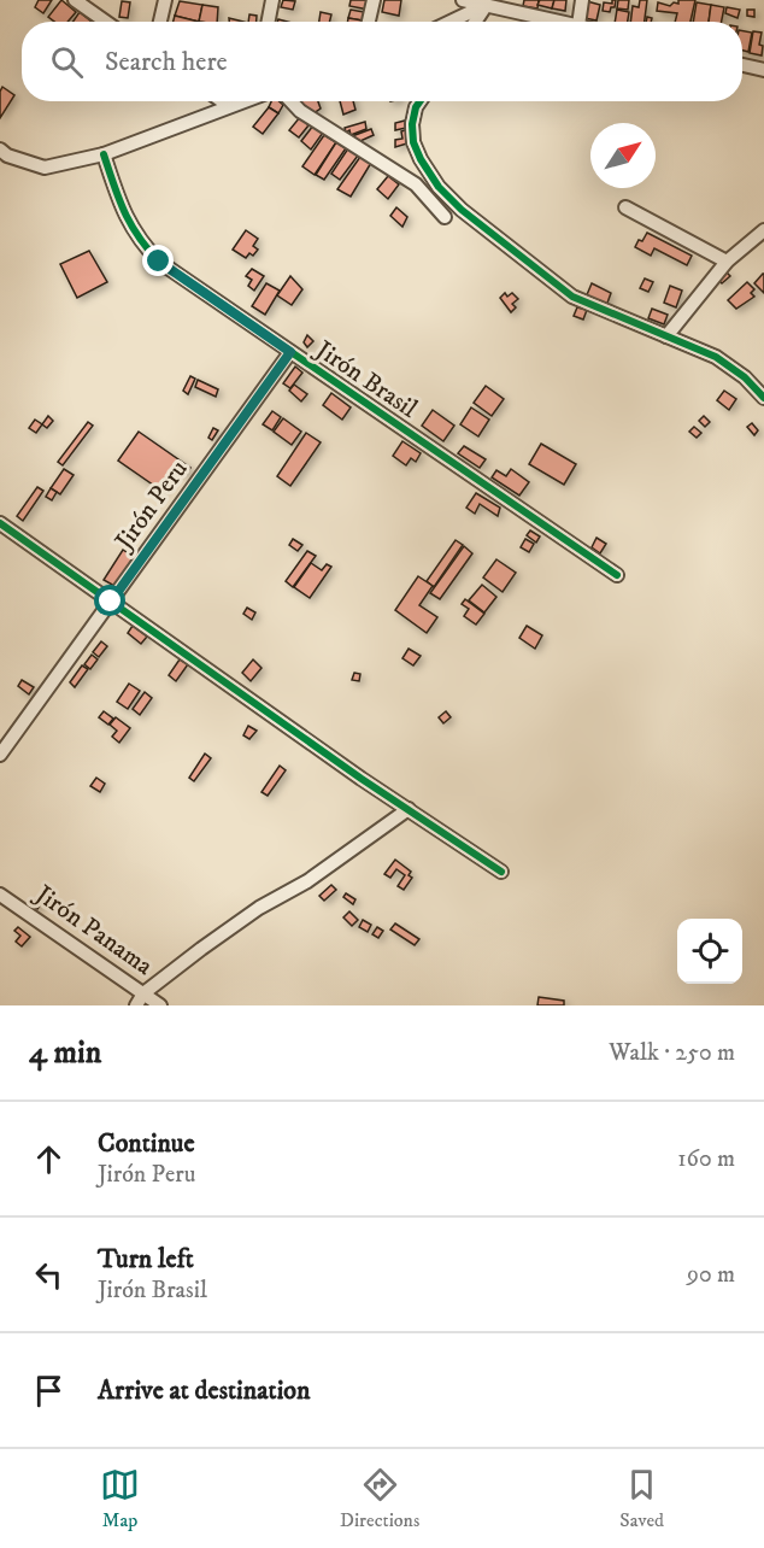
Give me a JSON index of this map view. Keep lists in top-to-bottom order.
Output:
{
  "streets": {
    "street": ["Jirón Brasil", "Jirón Peru", "Jirón Panama"]
  },
  "crossings": [
    ["Jirón Brasil", "Jirón Peru"]
  ],
  "north": "top right",
  "page": {
    "search": "Search here",
    "heading": ["4 min", "Walk · 250 m"],
    "list": [
      ["Continue", "Jirón Peru", "160 m"],
      ["Turn left", "Jirón Brasil", "90 m"],
      "Arrive at destination"
    ],
    "nav": ["Map", "Directions", "Saved"]
  }
}
